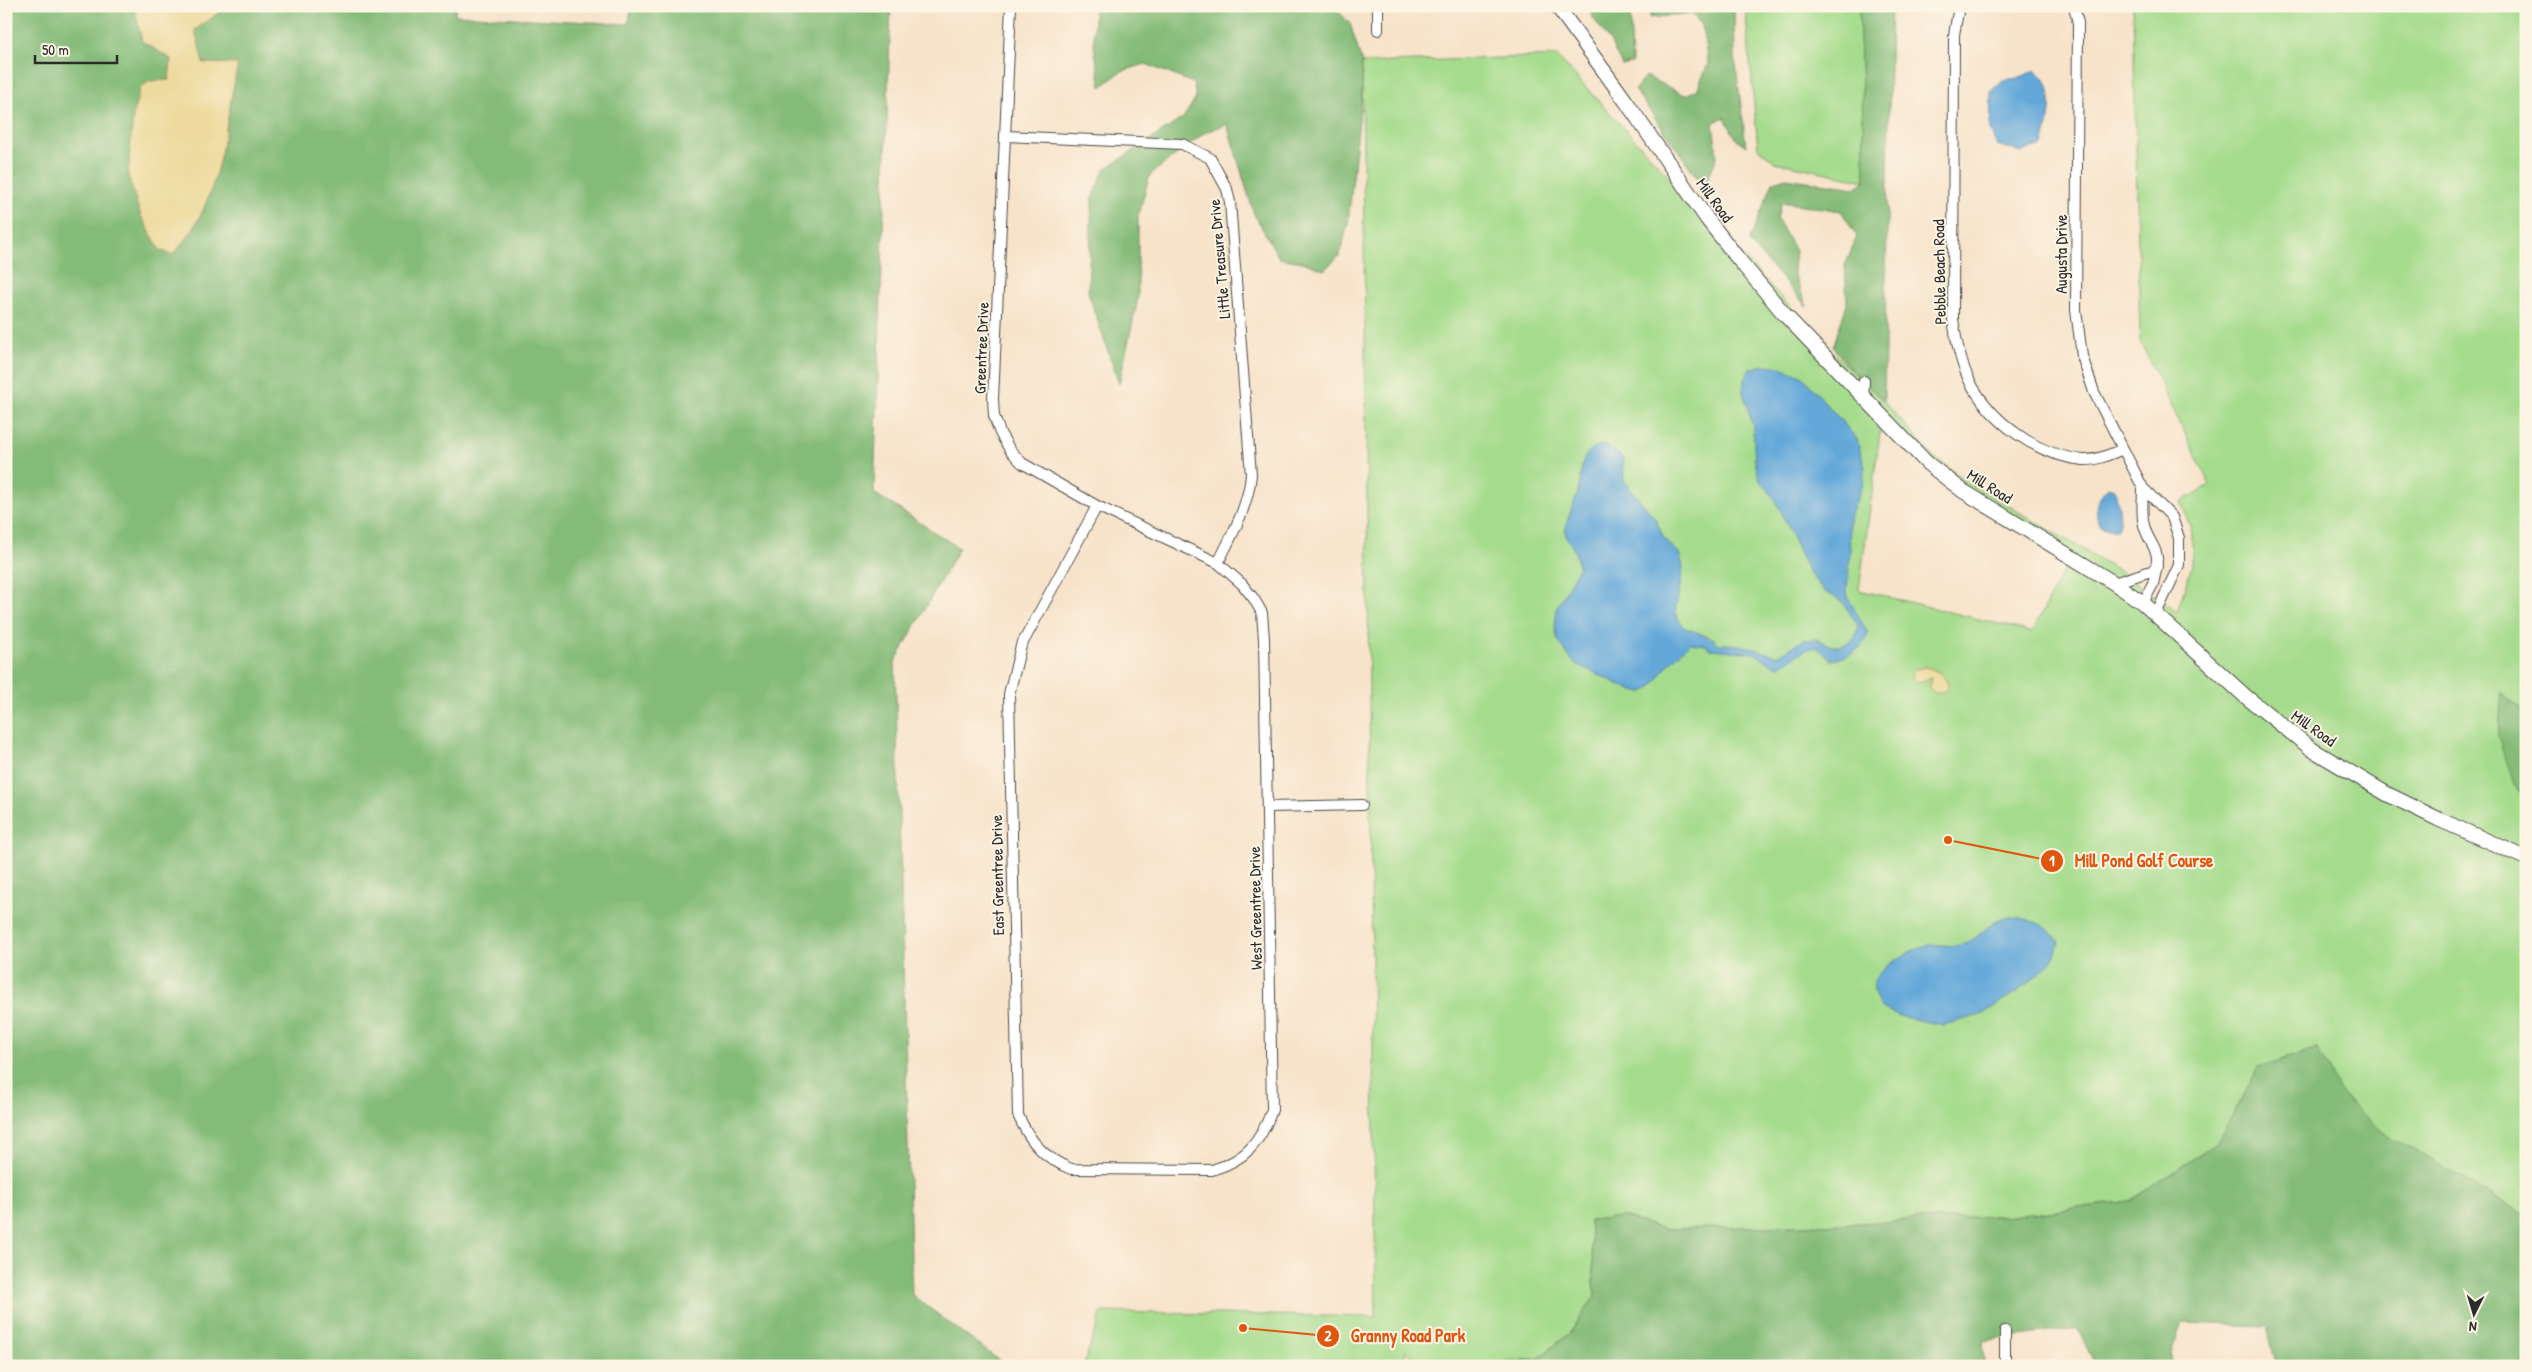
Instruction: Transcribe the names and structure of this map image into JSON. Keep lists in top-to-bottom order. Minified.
{"streets":{"main road":["Mill Road"],"street":["Augusta Drive","Little Treasure Drive","Pebble Beach Road","Greentree Drive","East Greentree Drive","West Greentree Drive"]},"crossings":[["Mill Road","Augusta Drive"],["Augusta Drive","Pebble Beach Road"],["Little Treasure Drive","Greentree Drive"],["Little Treasure Drive","West Greentree Drive"],["Greentree Drive","East Greentree Drive"],["Greentree Drive","West Greentree Drive"],["East Greentree Drive","West Greentree Drive"]],"places":["Mill Pond Golf Course","Granny Road Park"],"scale_bar":"50 m","north":"bottom"}
